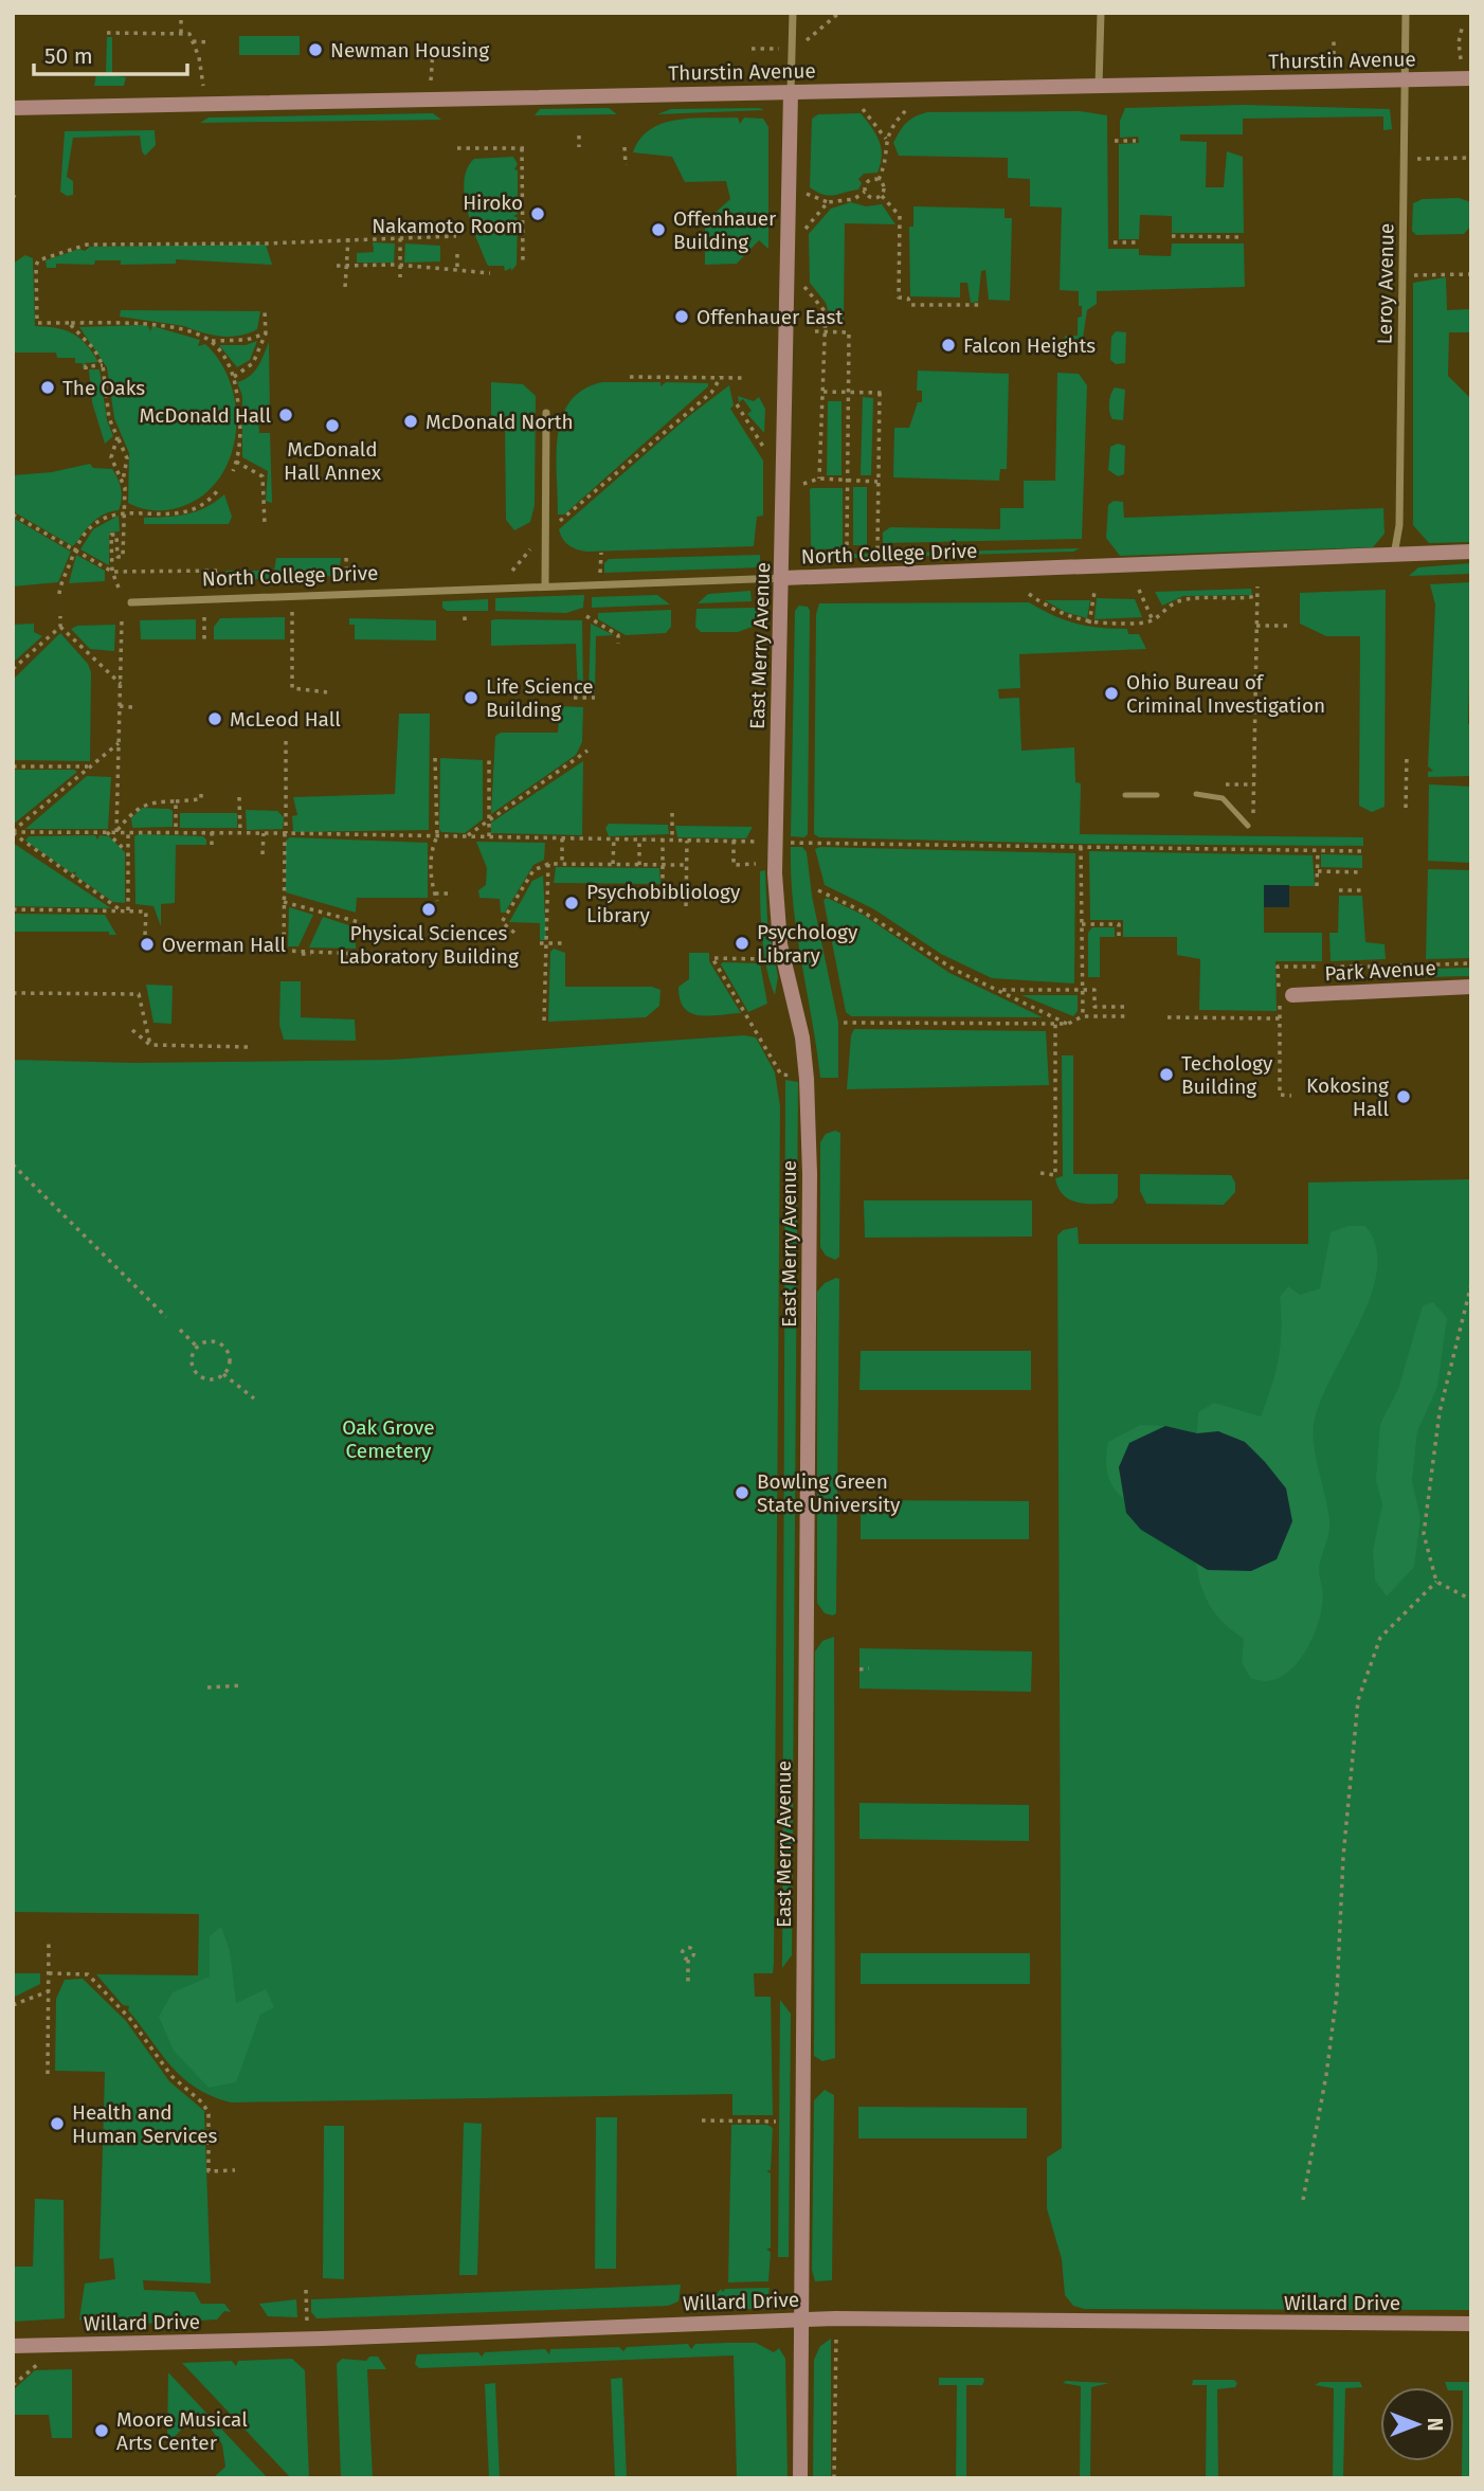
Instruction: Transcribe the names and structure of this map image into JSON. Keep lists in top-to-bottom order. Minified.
{"streets":{"street":["Thurstin Avenue","Leroy Avenue","North College Drive","East Merry Avenue","Park Avenue","Willard Drive"]},"crossings":[["Thurstin Avenue","Leroy Avenue"],["Thurstin Avenue","East Merry Avenue"],["Leroy Avenue","North College Drive"],["North College Drive","East Merry Avenue"],["East Merry Avenue","Willard Drive"]],"parks":["Oak Grove Cemetery"],"places":["Newman Housing","Hiroko Nakamoto Room","Offenhauer Building","Offenhauer East","Falcon Heights","The Oaks","McDonald Hall","McDonald North","McDonald Hall Annex","Ohio Bureau of Criminal Investigation","Life Science Building","McLeod Hall","Psychobibliology Library","Physical Sciences Laboratory Building","Psychology Library","Overman Hall","Techology Building","Kokosing Hall","Bowling Green State University","Health and Human Services","Moore Musical Arts Center"],"scale_bar":"50 m","north":"right"}
